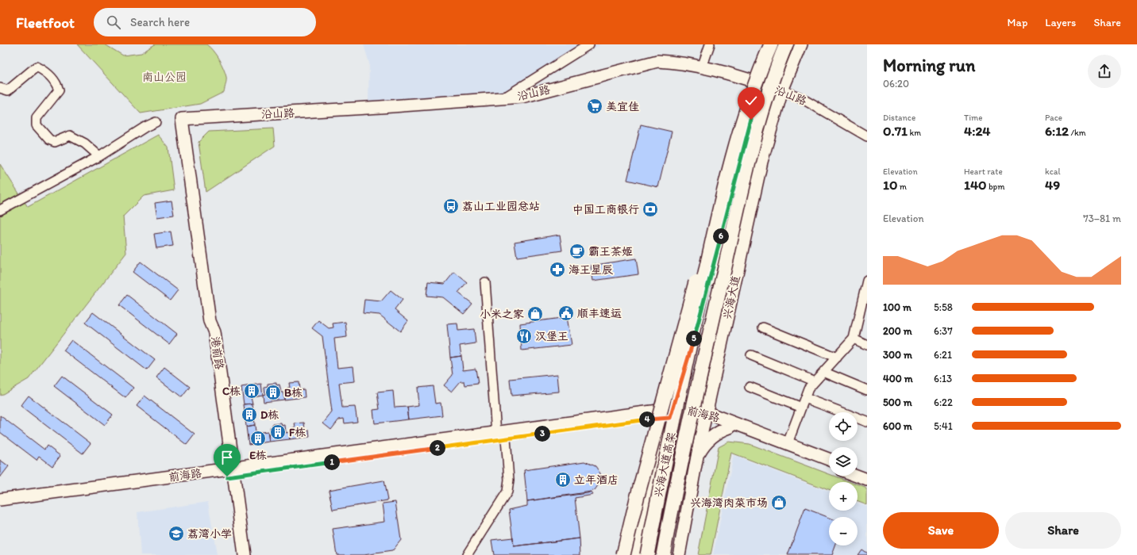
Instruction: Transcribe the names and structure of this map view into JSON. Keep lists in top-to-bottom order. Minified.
{"streets":{"main road":["兴海大道高架"],"street":["沿山路","兴海大道","港前路","前海路"]},"crossings":[["沿山路","兴海大道"],["沿山路","港前路"],["兴海大道","前海路"],["港前路","前海路"]],"parks":["南山公园"],"places":{"supermarket":["美宜佳"],"bus stop":["荔山工业园总站"],"bank":["中国工商银行"],"cafe":["霸王茶姬"],"pharmacy":["海王星辰"],"public building":["顺丰速运"],"shop":["小米之家","兴海湾肉菜市场"],"restaurant":["汉堡王"],"building":["C栋","B栋","D栋","F栋","E栋","立年酒店"],"school or university":["荔湾小学"]},"page":{"header":"Fleetfoot","search":"Search here","nav":["Map","Layers","Share"],"heading":["Morning run","06:20"],"stats":[["Distance","0.71 km"],["Time","4:24"],["Pace","6:12 /km"],["Elevation","10 m"],["Heart rate","140 bpm"],["kcal","49"]],"chart":["Elevation","73–81 m"],"pins":["6","5","4","3","2","1"],"list":[{"name":"100 m","note":"5:58"},{"name":"200 m","note":"6:37"},{"name":"300 m","note":"6:21"},{"name":"400 m","note":"6:13"},{"name":"500 m","note":"6:22"},{"name":"600 m","note":"5:41"}],"map_buttons":["+","−"],"buttons":["Save","Share"]}}
